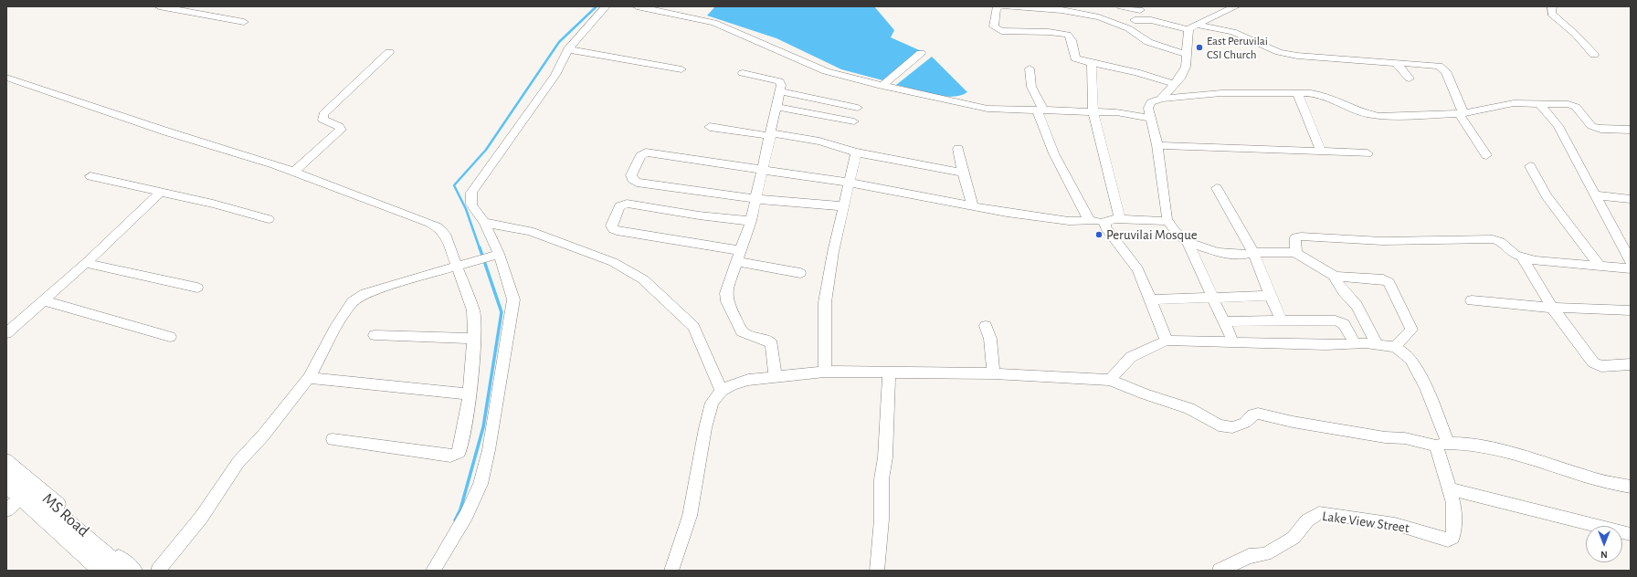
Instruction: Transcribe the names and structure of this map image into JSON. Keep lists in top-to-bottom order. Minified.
{"streets":{"street":["MS Road","Lake View Street"]},"places":["East Peruvilai CSI Church","Peruvilai Mosque"],"north":"bottom"}
